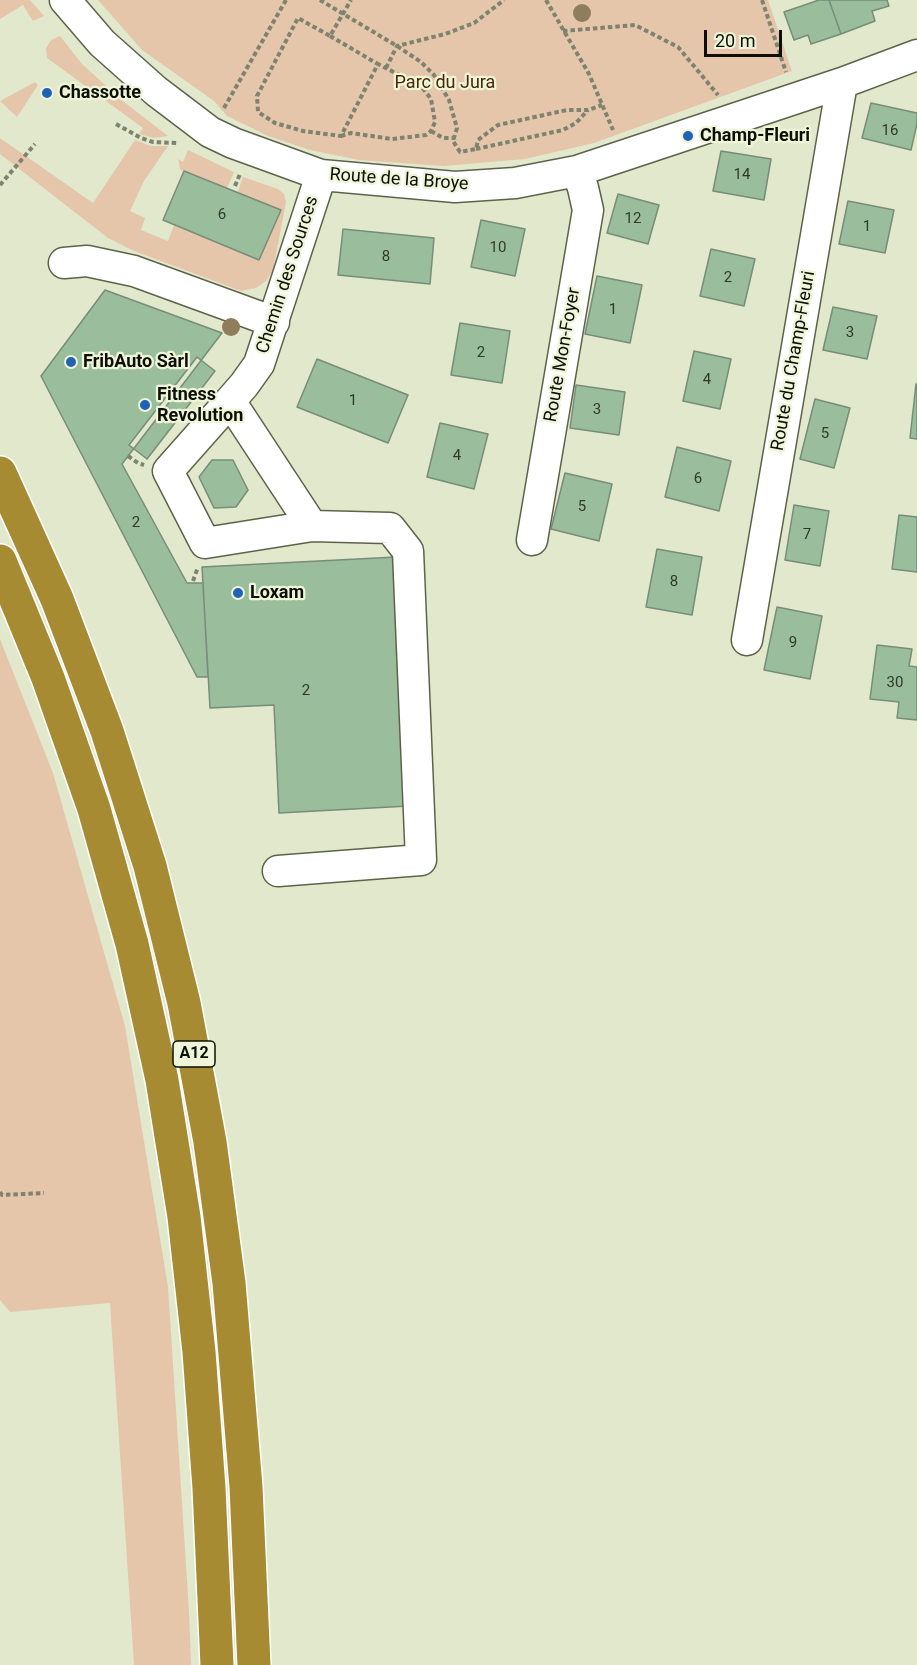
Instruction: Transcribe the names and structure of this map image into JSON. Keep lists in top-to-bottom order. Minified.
{"streets":{"highway":["A12"],"street":["Route de la Broye","Chemin des Sources","Route Mon-Foyer","Route du Champ-Fleuri"]},"crossings":[["Route de la Broye","Chemin des Sources"],["Route de la Broye","Route Mon-Foyer"],["Route de la Broye","Route du Champ-Fleuri"]],"parks":["Parc du Jura"],"places":["Chassotte","Champ-Fleuri","FribAuto Sàrl","Fitness Revolution","Loxam"],"house_numbers":["16","14","6","12","1","10","8","2","1","3","2","4","1","3","5","4","6","5","2","7","8","9","30","2"],"scale_bar":"20 m"}
